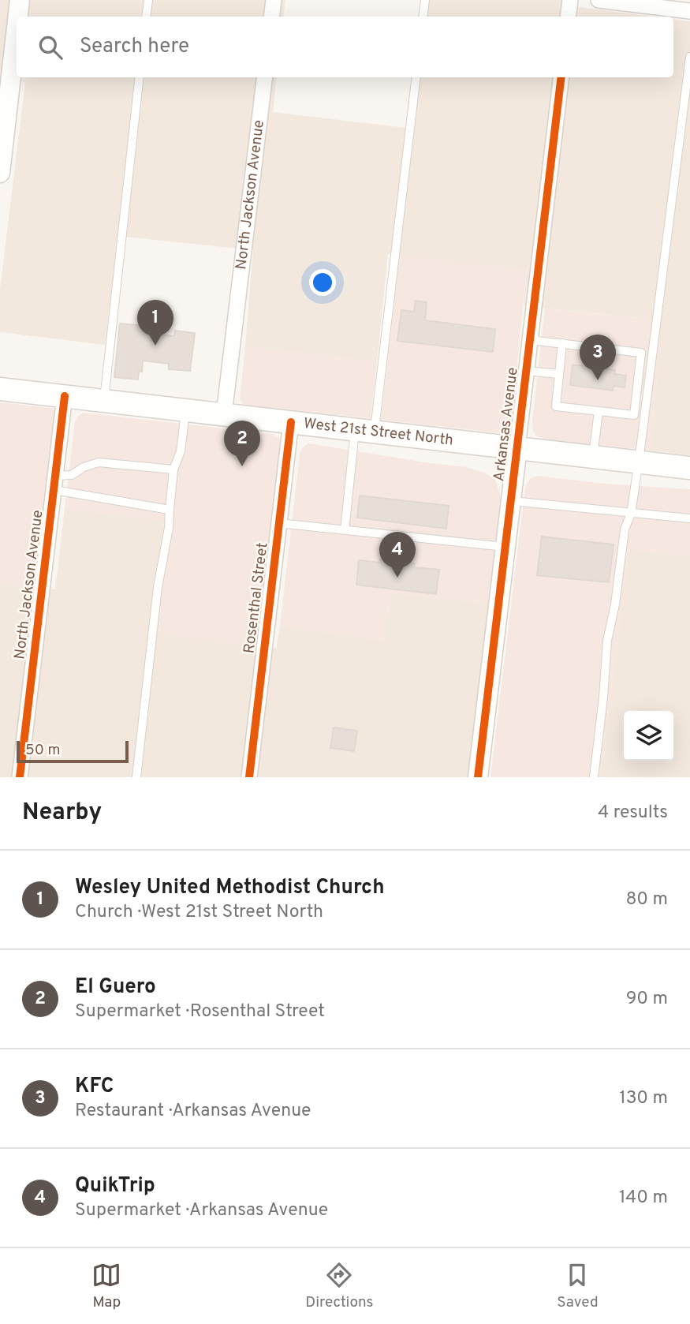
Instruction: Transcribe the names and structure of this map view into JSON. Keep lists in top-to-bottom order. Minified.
{"streets":{"main road":["West 21st Street North"],"street":["North Jackson Avenue","Arkansas Avenue","Rosenthal Street"]},"crossings":[["North Jackson Avenue","West 21st Street North"],["Arkansas Avenue","West 21st Street North"],["West 21st Street North","Rosenthal Street"]],"scale_bar":"50 m","page":{"search":"Search here","pins":["1","3","2","4"],"scale":"50 m","heading":["Nearby","4 results"],"list":[{"mark":"1","name":"Wesley United Methodist Church","note":"Church · West 21st Street North","value":"80 m"},{"mark":"2","name":"El Guero","note":"Supermarket · Rosenthal Street","value":"90 m"},{"mark":"3","name":"KFC","note":"Restaurant · Arkansas Avenue","value":"130 m"},{"mark":"4","name":"QuikTrip","note":"Supermarket · Arkansas Avenue","value":"140 m"}],"nav":["Map","Directions","Saved"]}}
